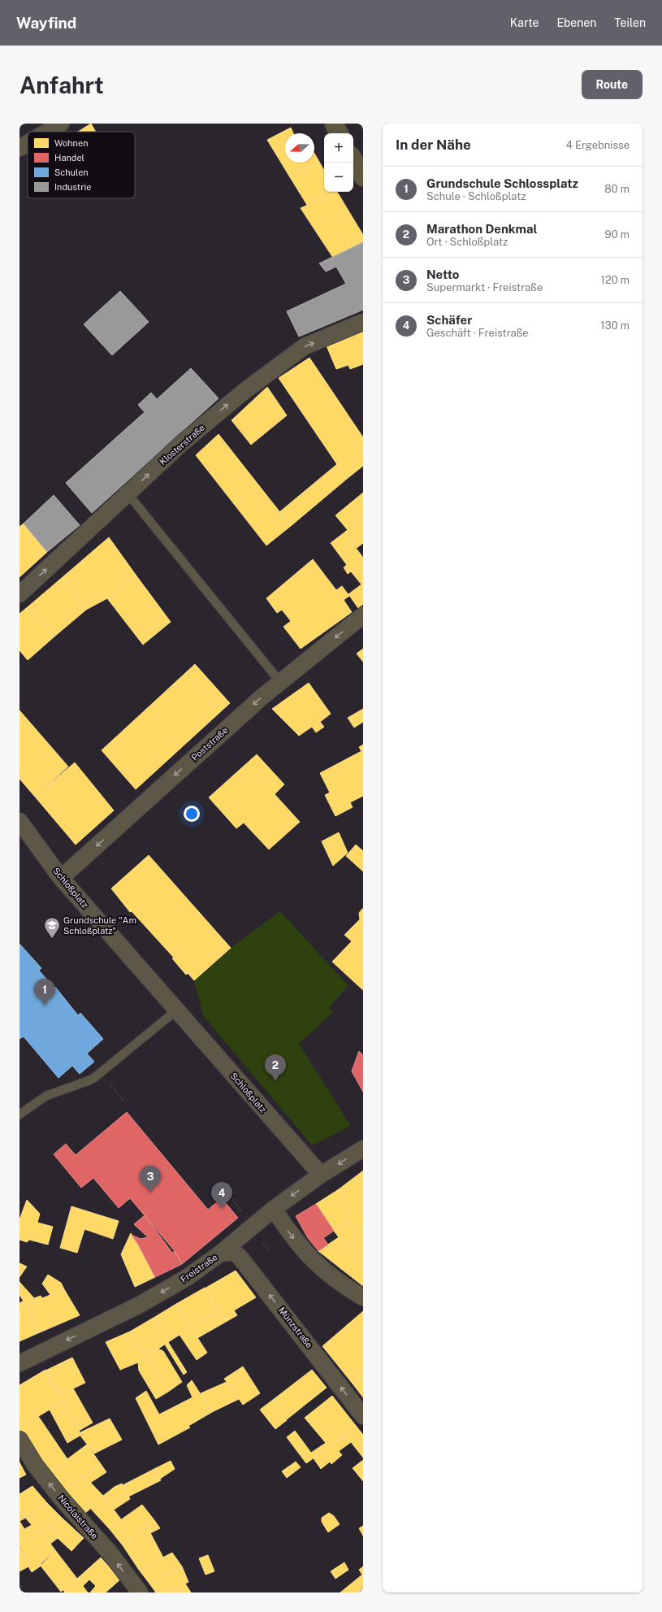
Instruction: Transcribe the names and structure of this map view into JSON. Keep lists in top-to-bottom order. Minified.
{"streets":{"street":["Klosterstraße","Poststraße","Schloßplatz","Freistraße","Münzstraße","Nicolaistraße"]},"crossings":[["Poststraße","Schloßplatz"],["Schloßplatz","Freistraße"],["Freistraße","Münzstraße"]],"one_way":["Klosterstraße","Poststraße","Freistraße","Nicolaistraße"],"places":{"school or university":["Grundschule \"Am Schloßplatz\""]},"legend":["Wohnen","Handel","Schulen","Industrie"],"north":"left","page":{"header":"Wayfind","nav":["Karte","Ebenen","Teilen"],"buttons":"Route","title":"Anfahrt","heading":["In der Nähe","4 Ergebnisse"],"map_buttons":["+","−"],"list":[{"mark":"1","name":"Grundschule Schlossplatz","note":"Schule · Schloßplatz","value":"80 m"},{"mark":"2","name":"Marathon Denkmal","note":"Ort · Schloßplatz","value":"90 m"},{"mark":"3","name":"Netto","note":"Supermarkt · Freistraße","value":"120 m"},{"mark":"4","name":"Schäfer","note":"Geschäft · Freistraße","value":"130 m"}],"pins":["1","2","3","4"]}}
